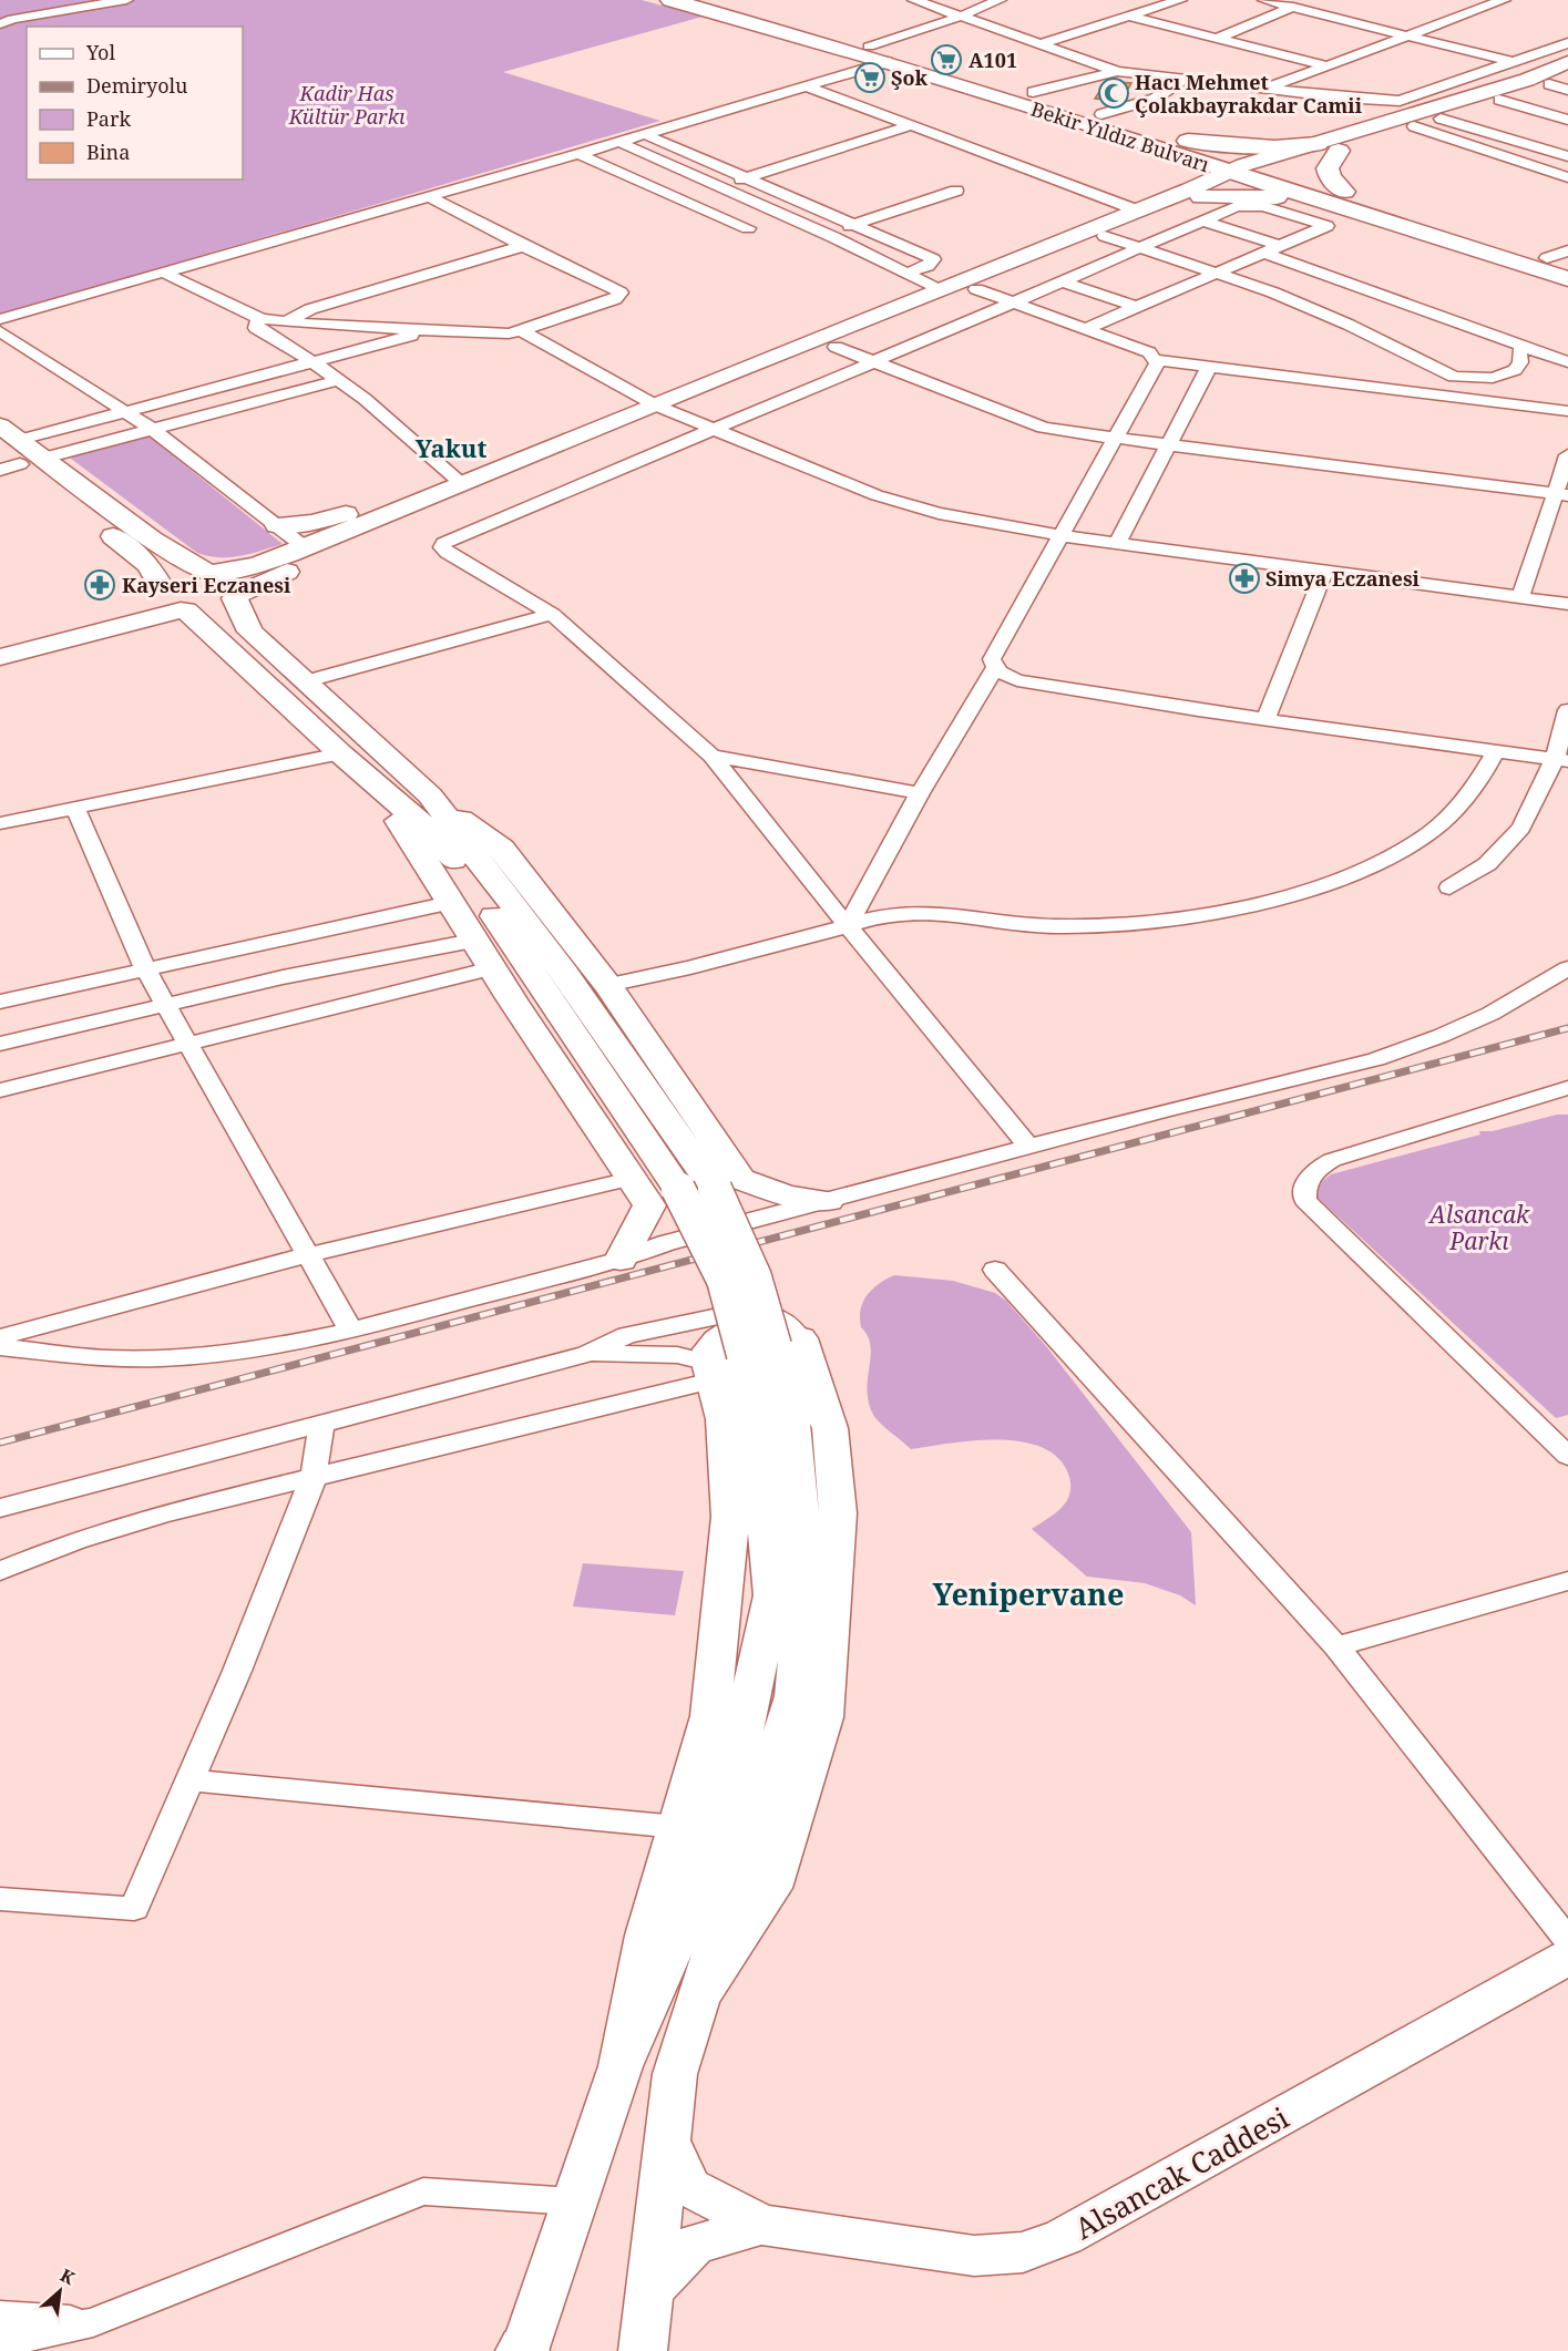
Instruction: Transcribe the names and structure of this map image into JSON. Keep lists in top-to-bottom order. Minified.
{"streets":{"main road":["Bekir Yıldız Bulvarı"],"street":["Alsancak Caddesi"]},"districts":["Yakut","Yenipervane"],"parks":["Kadir Has Kültür Parkı","Alsancak Parkı"],"places":{"supermarket":["A101","Şok"],"mosque":["Hacı Mehmet Çolakbayrakdar Camii"],"pharmacy":["Simya Eczanesi","Kayseri Eczanesi"]},"legend":["Yol","Demiryolu","Park","Bina"],"north":"top right"}
